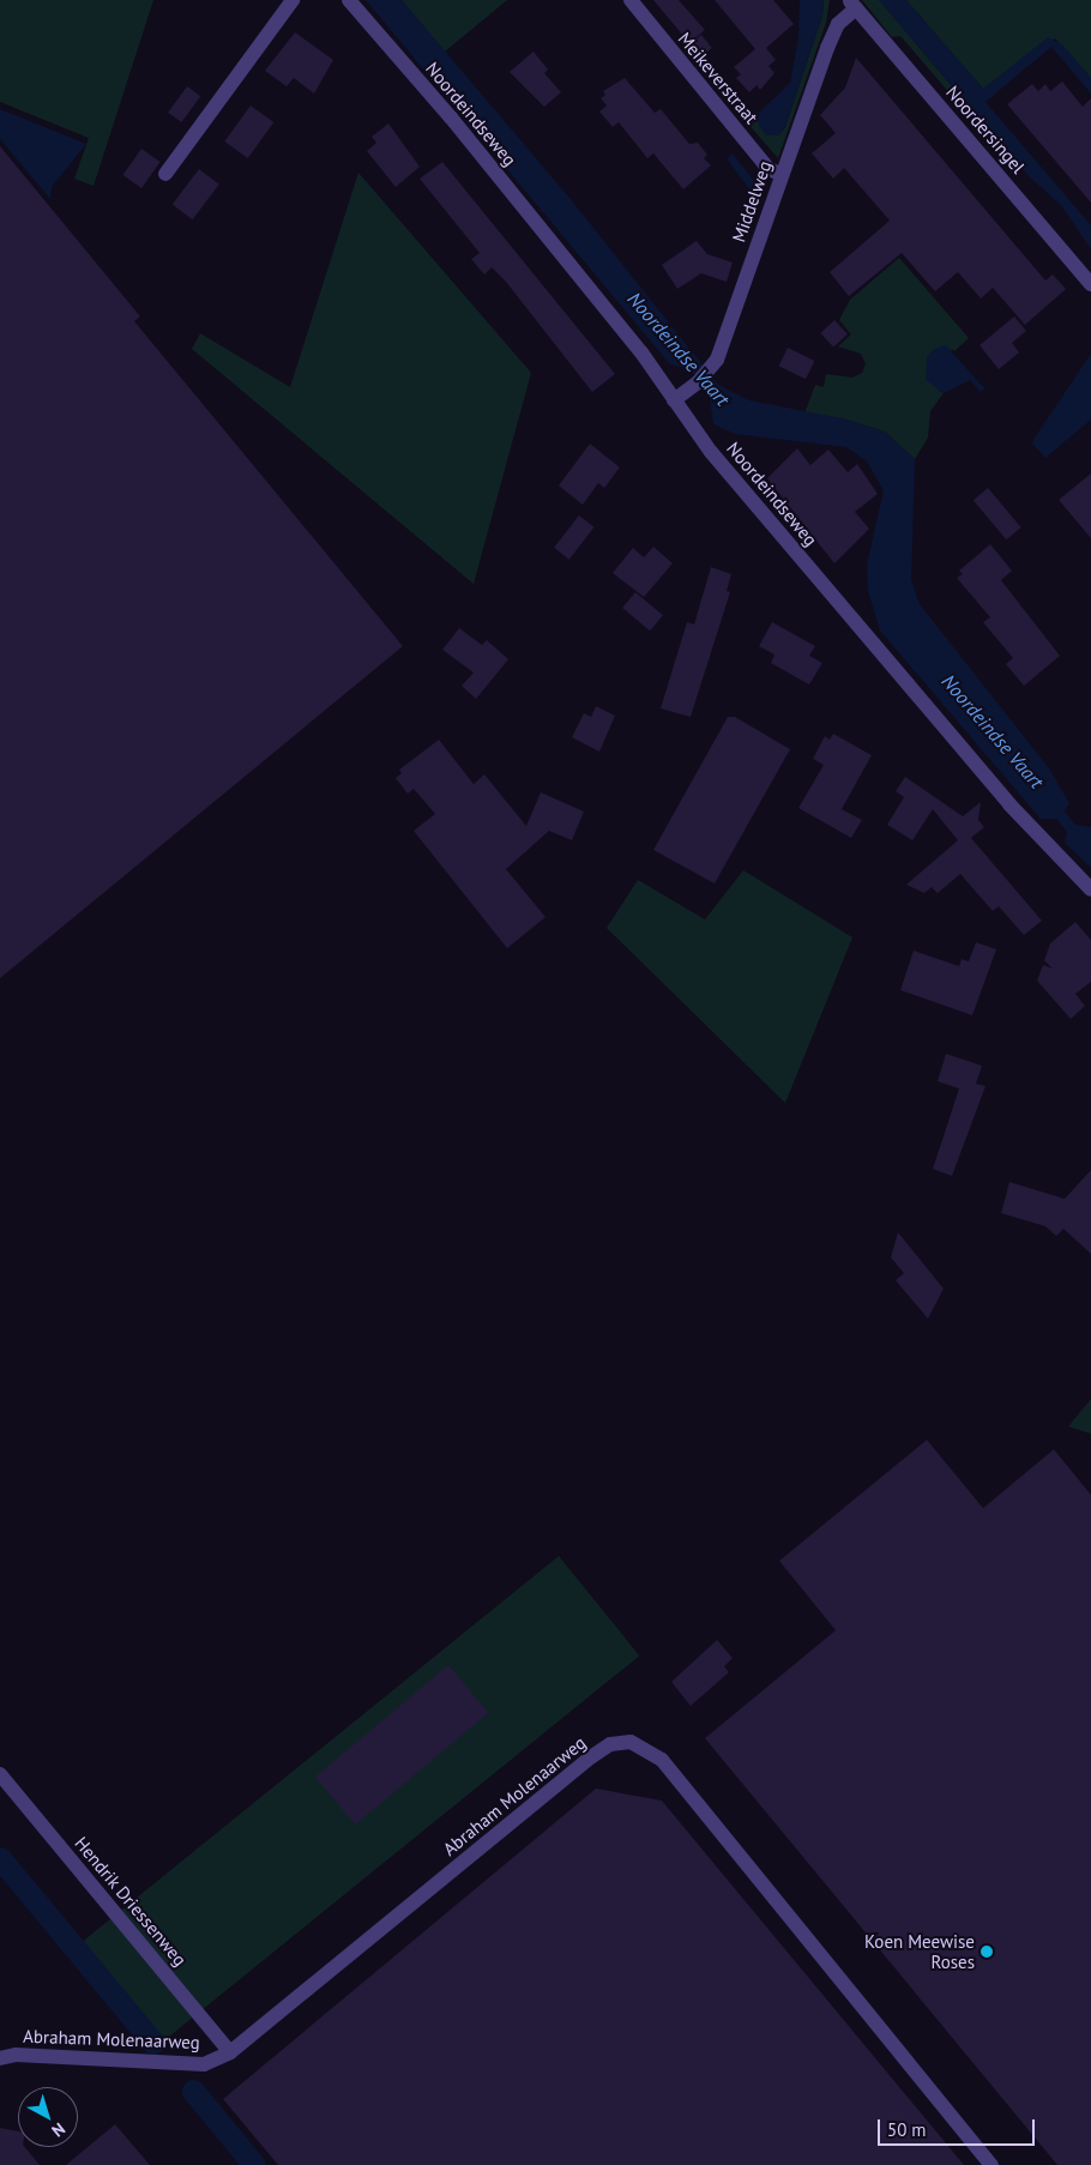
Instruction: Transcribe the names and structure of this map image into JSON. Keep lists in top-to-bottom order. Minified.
{"streets":{"street":["Meikeverstraat","Noordeindseweg","Noordersingel","Middelweg","Abraham Molenaarweg","Hendrik Driessenweg"]},"crossings":[["Meikeverstraat","Middelweg"],["Noordeindseweg","Middelweg"],["Noordersingel","Middelweg"],["Abraham Molenaarweg","Hendrik Driessenweg"]],"water":["Noordeindse Vaart"],"places":["Koen Meewise Roses"],"scale_bar":"50 m","north":"bottom right"}
